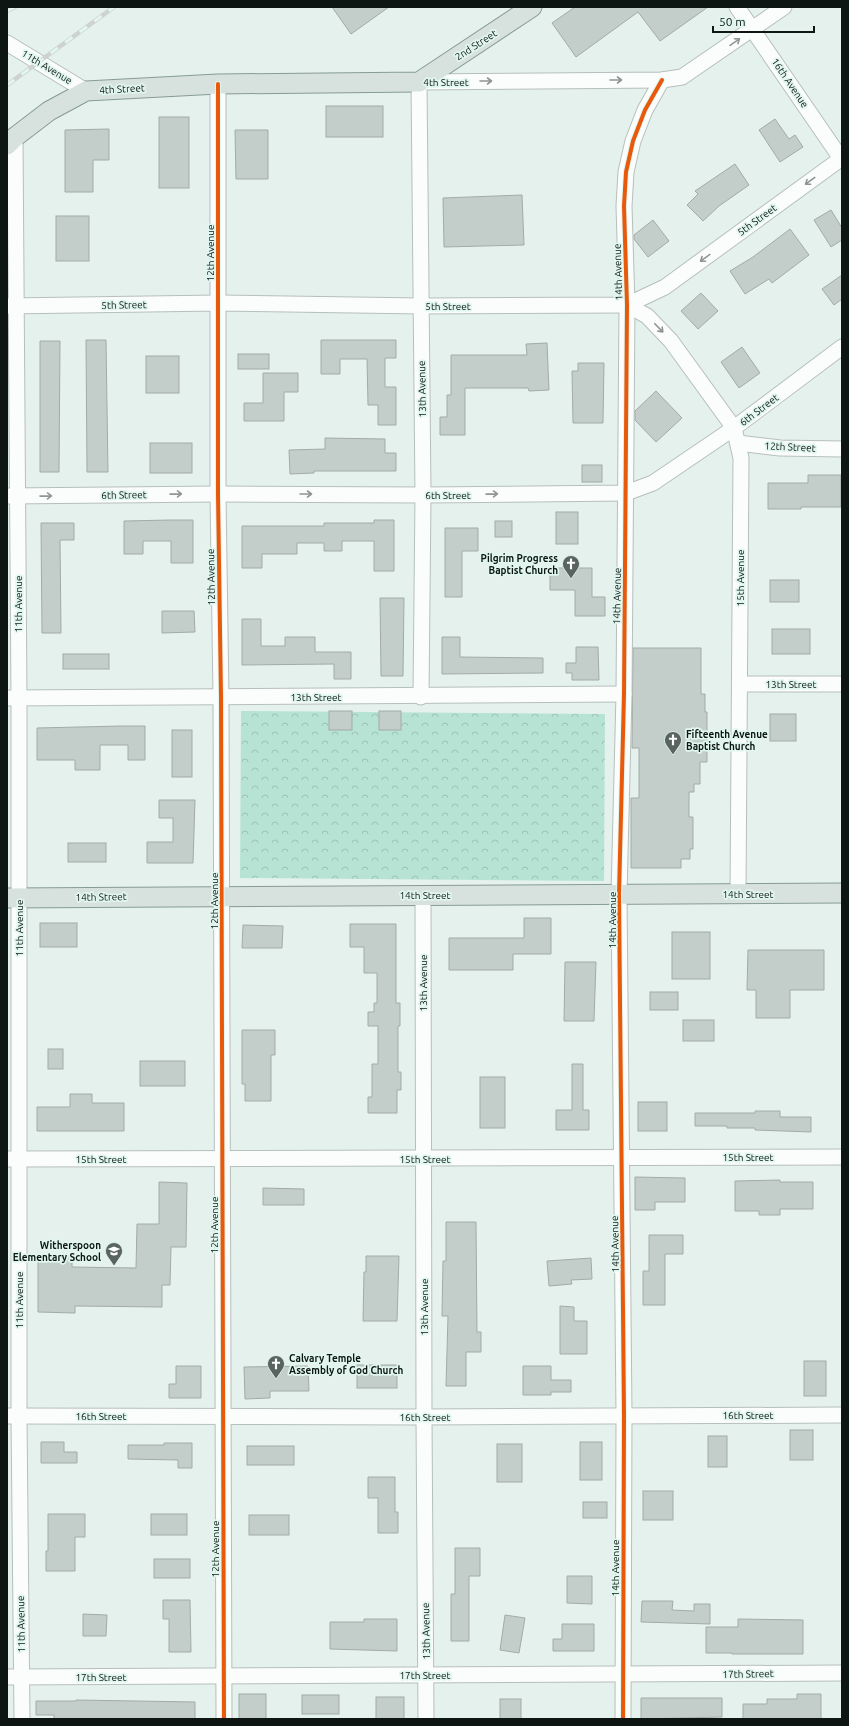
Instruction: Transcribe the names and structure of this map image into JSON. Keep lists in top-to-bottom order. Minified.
{"streets":{"main road":["2nd Street","4th Street","14th Street"],"street":["11th Avenue","16th Avenue","5th Street","12th Avenue","14th Avenue","13th Avenue","6th Street","12th Street","15th Avenue","13th Street","15th Street","16th Street","17th Street"]},"crossings":[["2nd Street","4th Street"],["2nd Street","13th Avenue"],["11th Avenue","4th Street"],["11th Avenue","5th Street"],["11th Avenue","6th Street"],["11th Avenue","13th Street"],["11th Avenue","14th Street"],["11th Avenue","15th Street"],["11th Avenue","16th Street"],["11th Avenue","17th Street"],["4th Street","16th Avenue"],["4th Street","12th Avenue"],["4th Street","14th Avenue"],["4th Street","13th Avenue"],["16th Avenue","5th Street"],["5th Street","12th Avenue"],["5th Street","14th Avenue"],["5th Street","13th Avenue"],["5th Street","15th Avenue"],["12th Avenue","6th Street"],["12th Avenue","13th Street"],["12th Avenue","14th Street"],["12th Avenue","15th Street"],["12th Avenue","16th Street"],["12th Avenue","17th Street"],["14th Avenue","6th Street"],["14th Avenue","15th Avenue"],["14th Avenue","13th Street"],["14th Avenue","14th Street"],["14th Avenue","15th Street"],["14th Avenue","16th Street"],["14th Avenue","17th Street"],["13th Avenue","6th Street"],["13th Avenue","13th Street"],["13th Avenue","14th Street"],["13th Avenue","15th Street"],["13th Avenue","16th Street"],["13th Avenue","17th Street"],["6th Street","15th Avenue"],["12th Street","15th Avenue"],["15th Avenue","13th Street"],["15th Avenue","14th Street"]],"one_way":["4th Street","6th Street"],"places":{"church":["Pilgrim Progress Baptist Church","Fifteenth Avenue Baptist Church","Calvary Temple Assembly of God Church"],"school or university":["Witherspoon Elementary School"]},"scale_bar":"50 m"}
